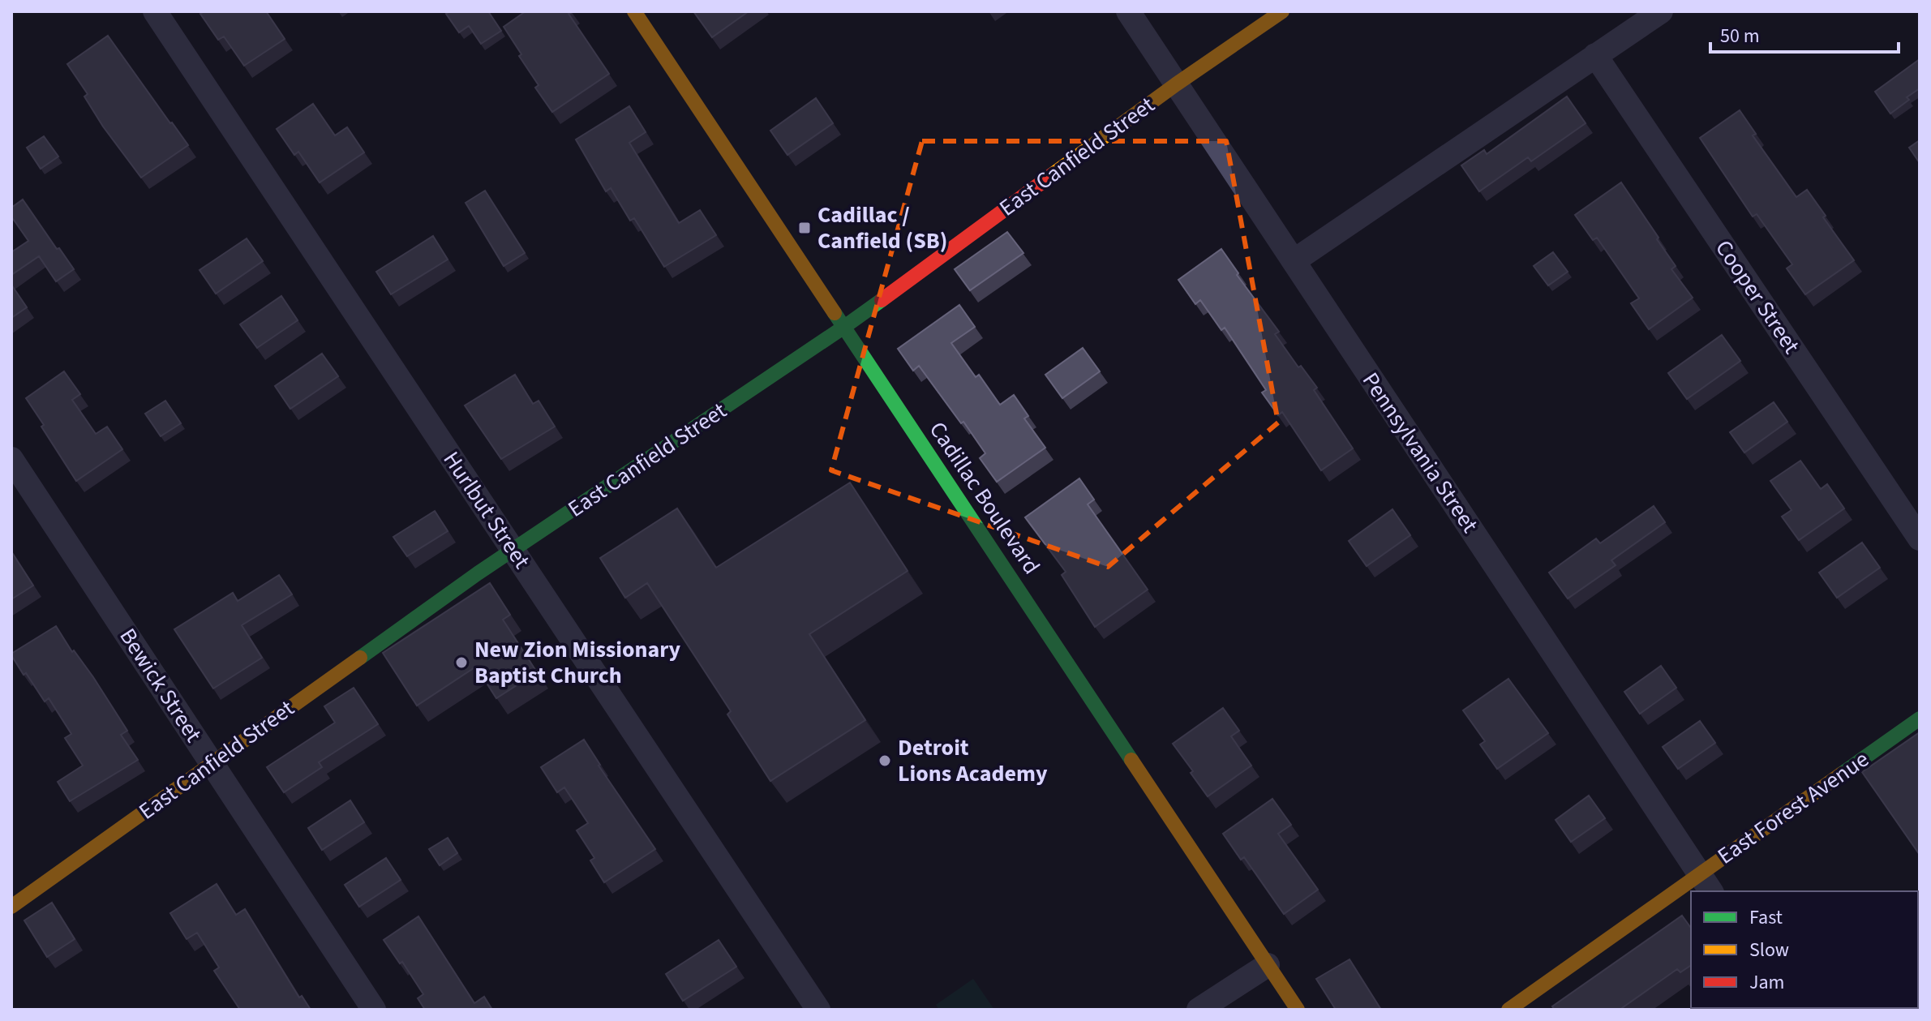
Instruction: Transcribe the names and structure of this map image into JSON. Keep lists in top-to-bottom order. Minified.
{"streets":{"street":["East Canfield Street","Cooper Street","Pennsylvania Street","Cadillac Boulevard","Hurlbut Street","Bewick Street","East Forest Avenue"]},"crossings":[["East Canfield Street","Pennsylvania Street"],["East Canfield Street","Cadillac Boulevard"],["East Canfield Street","Hurlbut Street"],["East Canfield Street","Bewick Street"],["Pennsylvania Street","East Forest Avenue"]],"places":{"transit":["Cadillac / Canfield (SB)"],"other":["New Zion Missionary Baptist Church","Detroit Lions Academy"]},"legend":["Fast","Slow","Jam"],"scale_bar":"50 m"}
